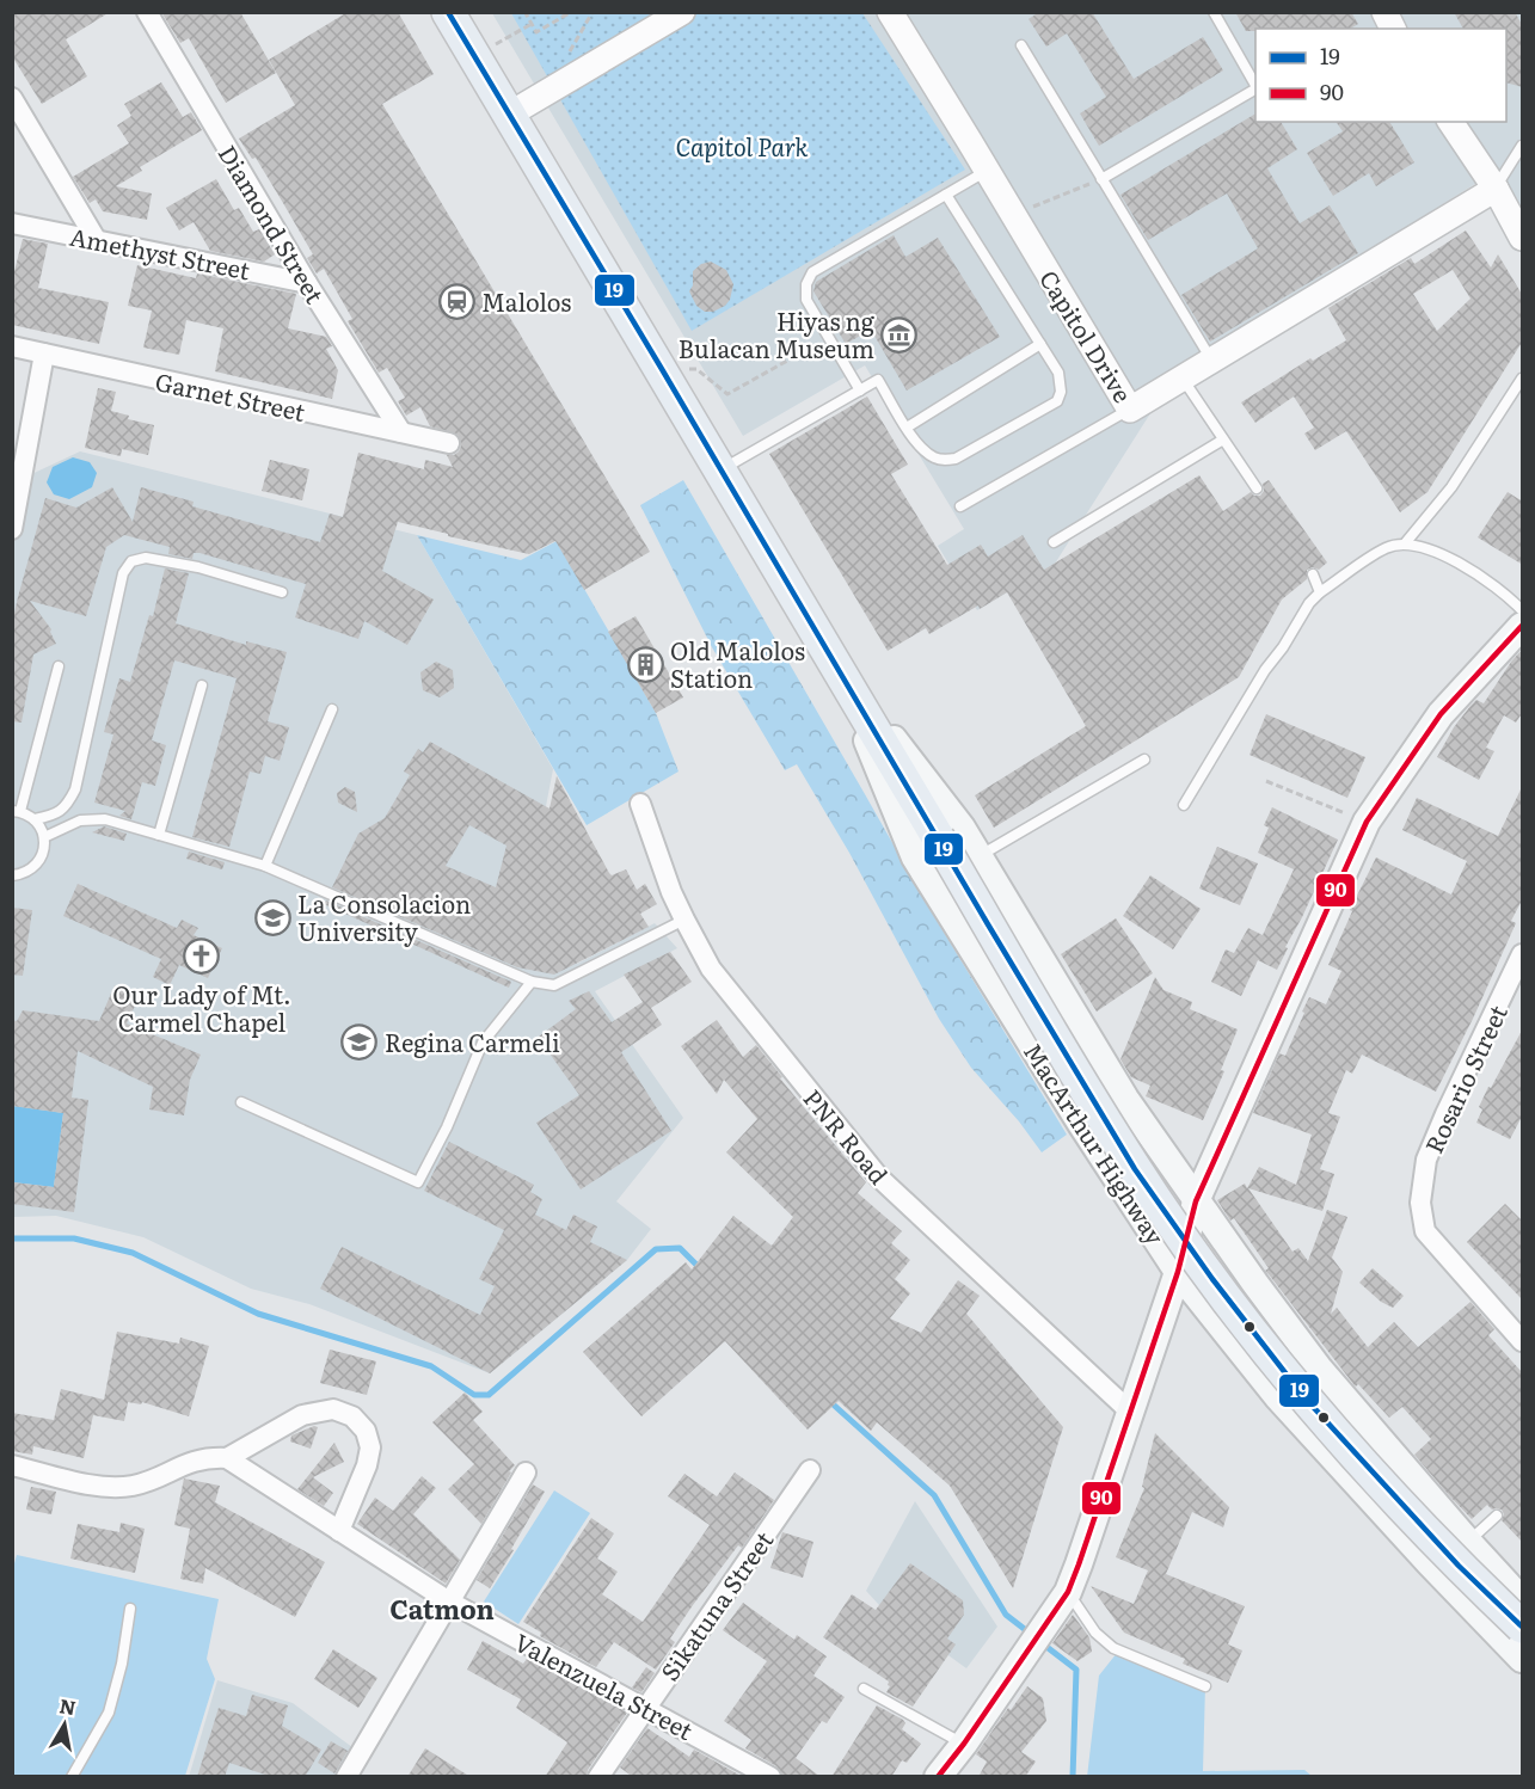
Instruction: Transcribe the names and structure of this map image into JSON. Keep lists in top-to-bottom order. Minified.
{"streets":{"highway":["MacArthur Highway"],"street":["Diamond Street","Amethyst Street","Capitol Drive","Garnet Street","Rosario Street","PNR Road","Sikatuna Street","Valenzuela Street"]},"crossings":[["Diamond Street","Amethyst Street"],["Diamond Street","Garnet Street"],["Sikatuna Street","Valenzuela Street"]],"districts":["Catmon"],"parks":["Capitol Park"],"places":{"station":["Malolos"],"museum":["Hiyas ng Bulacan Museum"],"building":["Old Malolos Station"],"school or university":["La Consolacion University","Regina Carmeli"],"church":["Our Lady of Mt. Carmel Chapel"]},"lines":["transit line 19","transit line 90"],"legend":["19","90"],"north":"top"}
